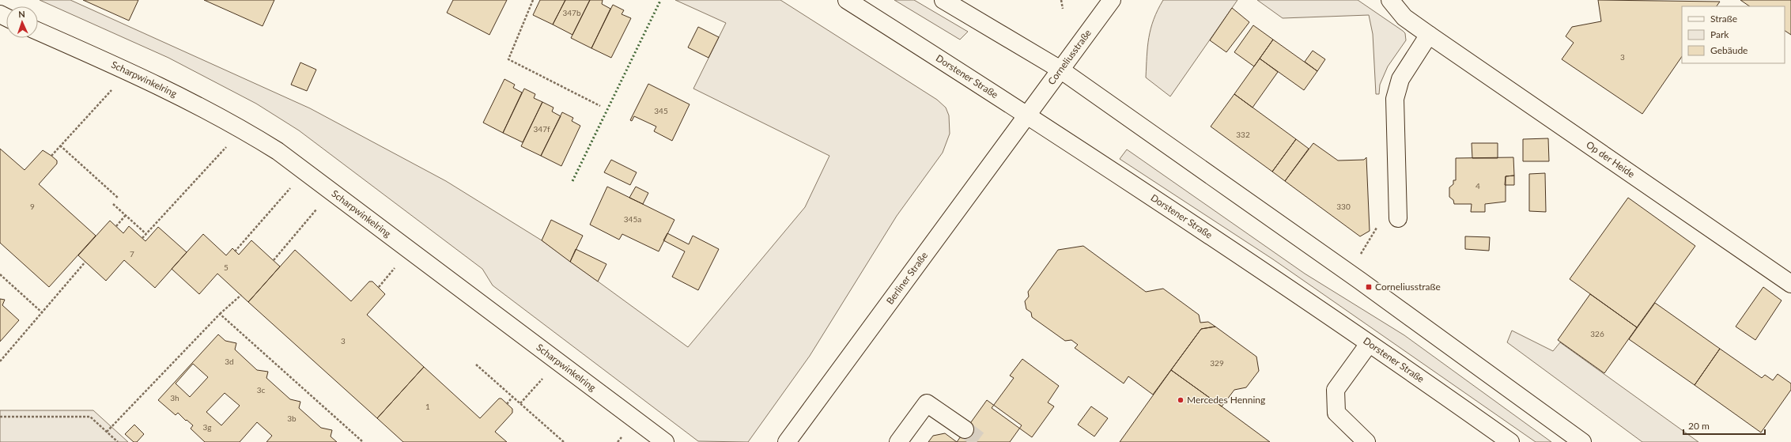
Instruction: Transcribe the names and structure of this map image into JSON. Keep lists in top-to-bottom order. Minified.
{"streets":{"main road":["Corneliusstraße","Dorstener Straße","Scharpwinkelring","Op der Heide","Berliner Straße"]},"crossings":[["Corneliusstraße","Dorstener Straße"],["Corneliusstraße","Berliner Straße"],["Dorstener Straße","Berliner Straße"]],"places":{"transit":["Corneliusstraße"],"other":["Mercedes Henning"]},"house_numbers":["347b","3","345","347f","332","4","9","330","345a","7","5","326","3","3d","329","3c","3h","1","3b","3g"],"legend":["Straße","Park","Gebäude"],"scale_bar":"20 m","north":"top"}
